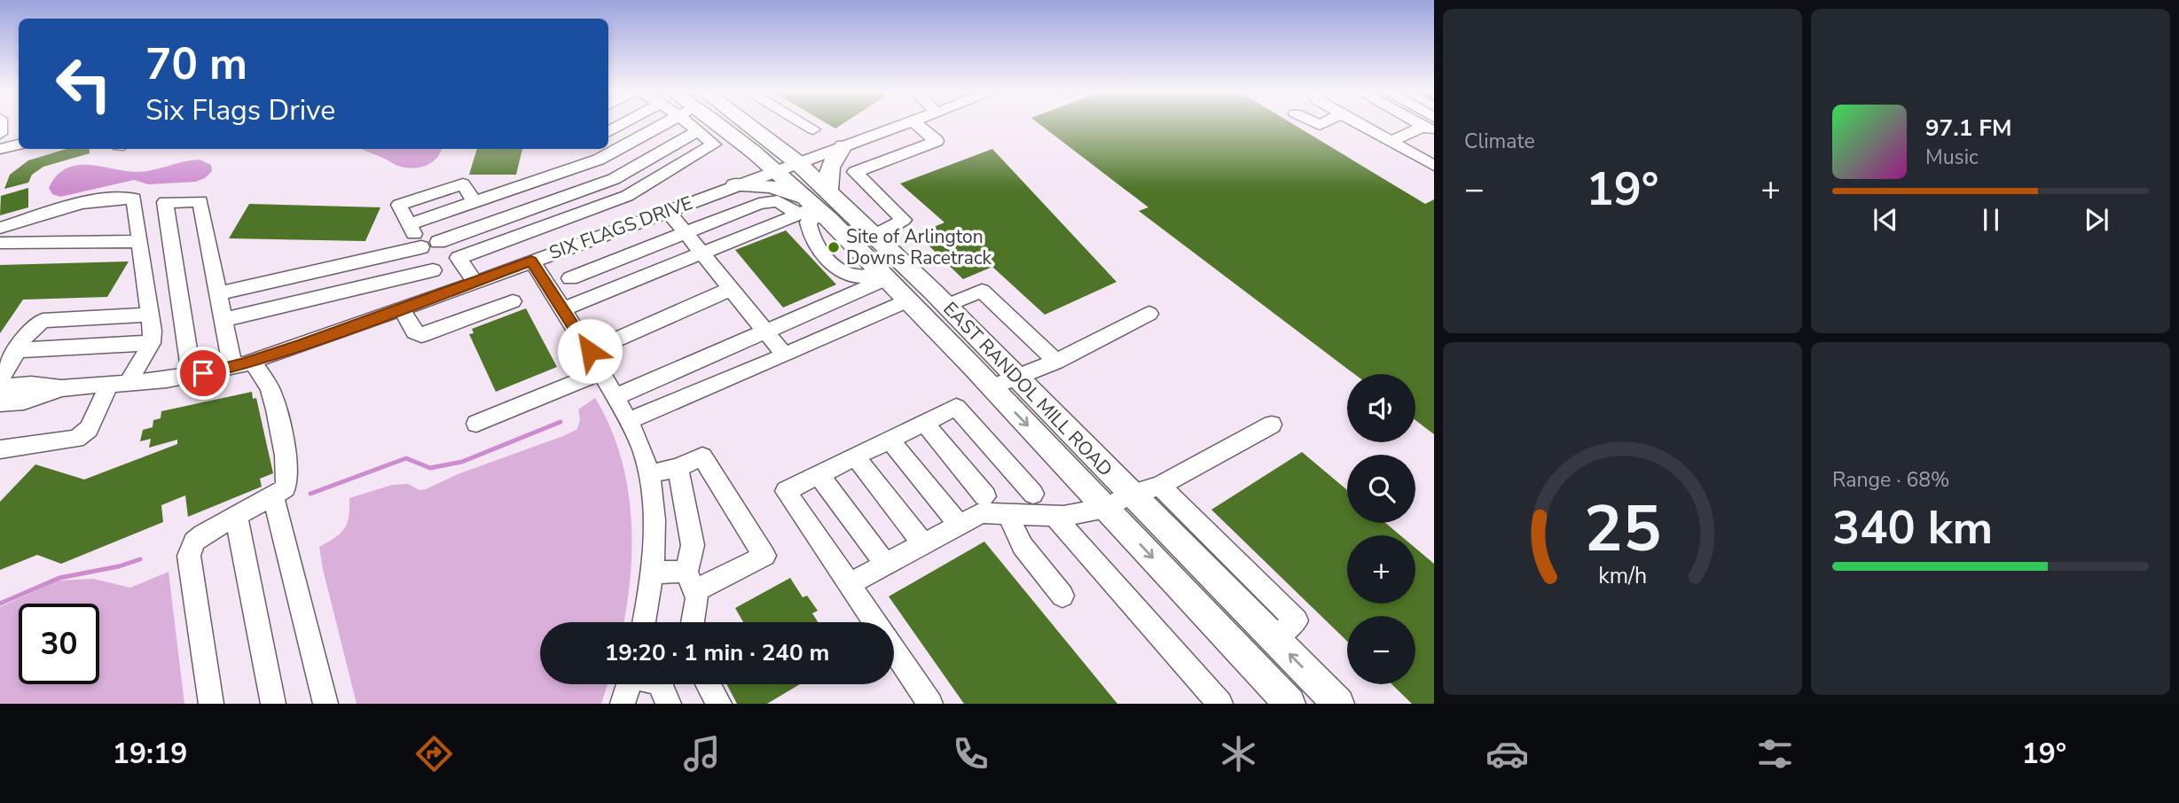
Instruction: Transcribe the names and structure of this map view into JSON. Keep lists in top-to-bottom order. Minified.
{"streets":{"main road":["EAST RANDOL MILL ROAD"],"street":["SIX FLAGS DRIVE"]},"crossings":[["SIX FLAGS DRIVE","EAST RANDOL MILL ROAD"]],"places":["Site of Arlington Downs Racetrack"],"page":{"tile":["Climate",["Range · 68%","340 km"]],"turn":["70 m","Six Flags Drive"],"song":["97.1 FM","Music"],"heat":["−","19°","+"],"map_buttons":["+","−"],"limit":"30","trip":"19:20 · 1 min · 240 m","tabs":["19:19","19°"],"gauge":["25","km/h"]}}
